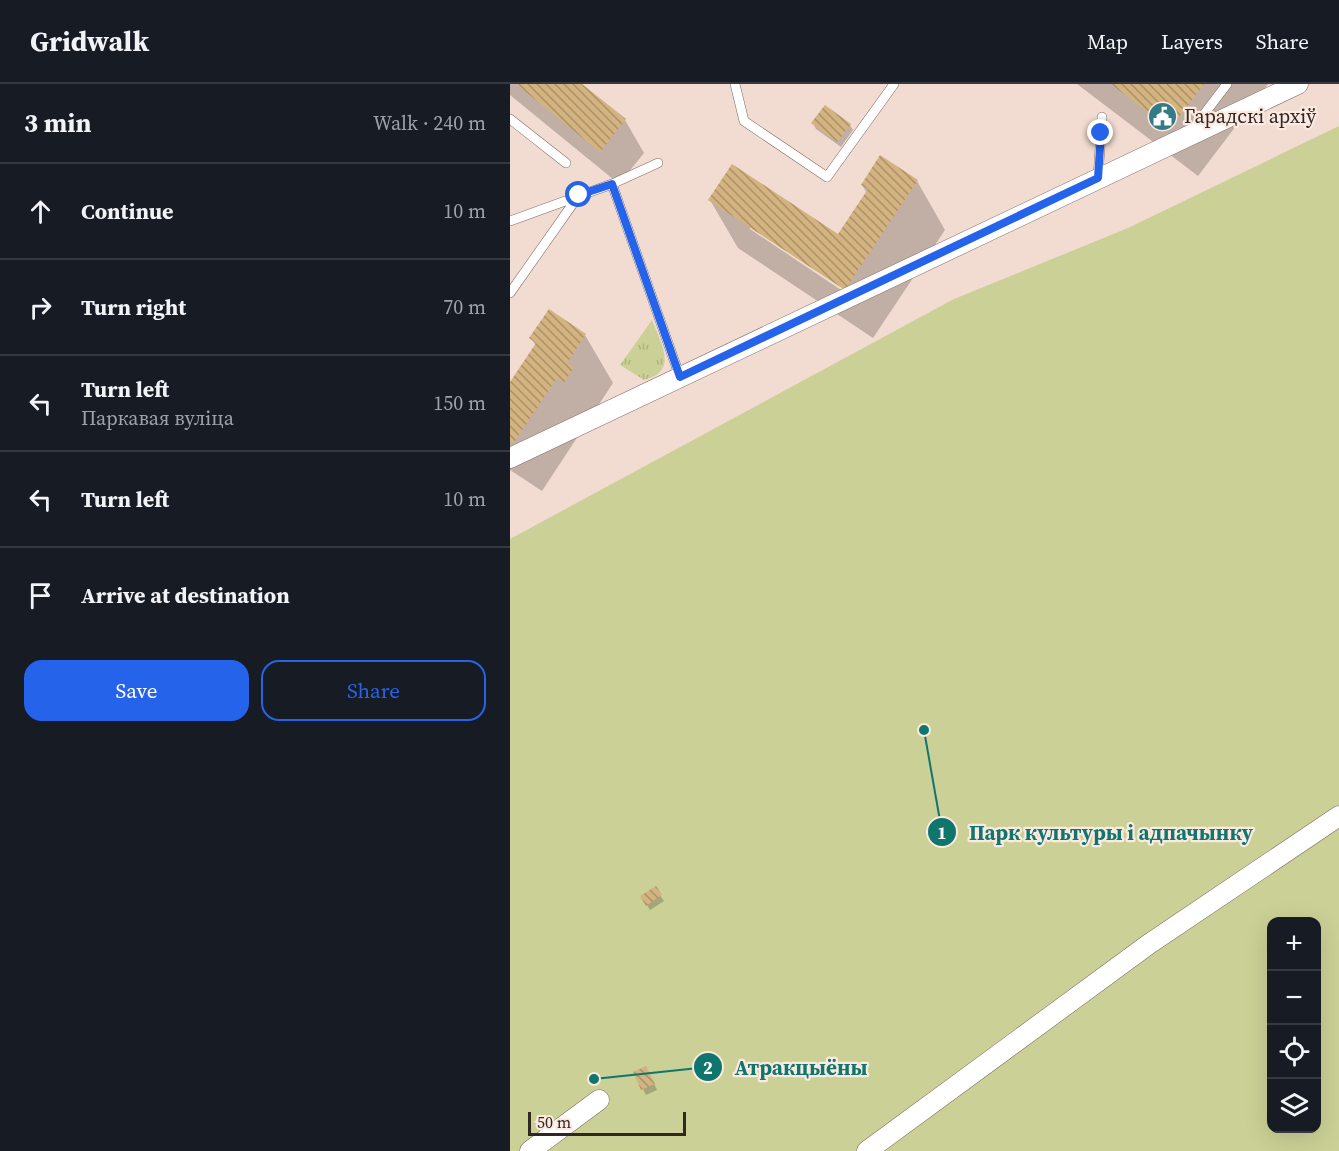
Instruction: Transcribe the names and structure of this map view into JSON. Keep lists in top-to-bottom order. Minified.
{"places":{"public building":["Гарадскі архіў"],"other":["Парк культуры і адпачынку","Атракцыёны"]},"scale_bar":"50 m","page":{"header":"Gridwalk","nav":["Map","Layers","Share"],"heading":["3 min","Walk · 240 m"],"list":[["Continue","10 m"],["Turn right","70 m"],["Turn left","Паркавая вуліца","150 m"],["Turn left","10 m"],"Arrive at destination"],"buttons":["Save","Share"],"map_buttons":["+","−"],"scale":"50 m"}}
